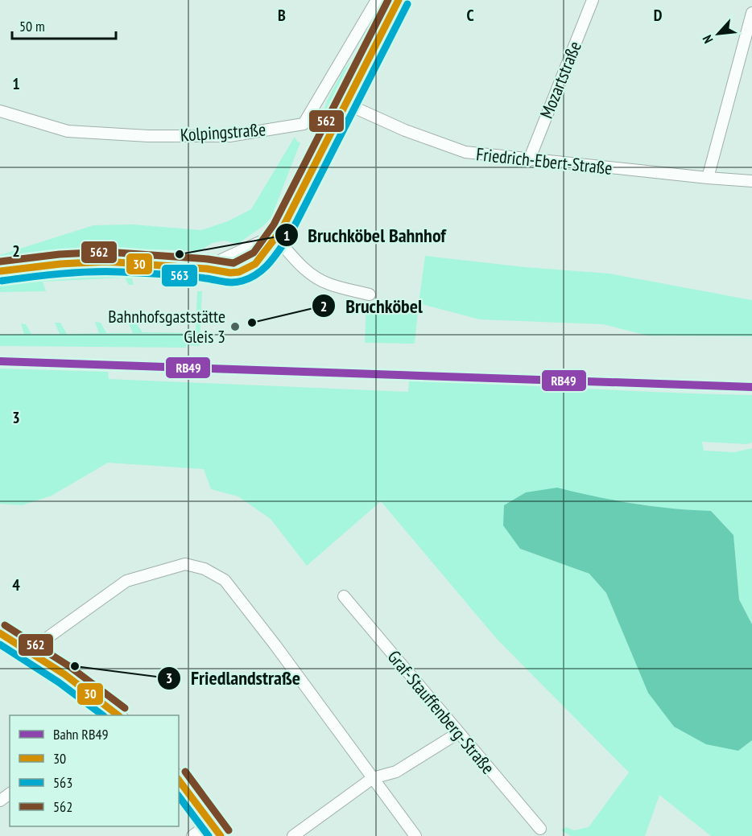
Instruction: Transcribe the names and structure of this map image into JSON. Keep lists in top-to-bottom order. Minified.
{"streets":{"street":["Mozartstraße","Kolpingstraße","Friedrich-Ebert-Straße","Graf-Stauffenberg-Straße"]},"crossings":[["Mozartstraße","Friedrich-Ebert-Straße"]],"places":["Bruchköbel Bahnhof","Bruchköbel","Bahnhofsgaststätte Gleis 3","Friedlandstraße"],"lines":["transit line 30","transit line 562","transit line 563","rail line RB49"],"legend":["Bahn RB49","30","563","562"],"scale_bar":"50 m","north":"bottom left","grid":{"columns":["B","C","D"],"rows":["1","2","3","4"]}}
